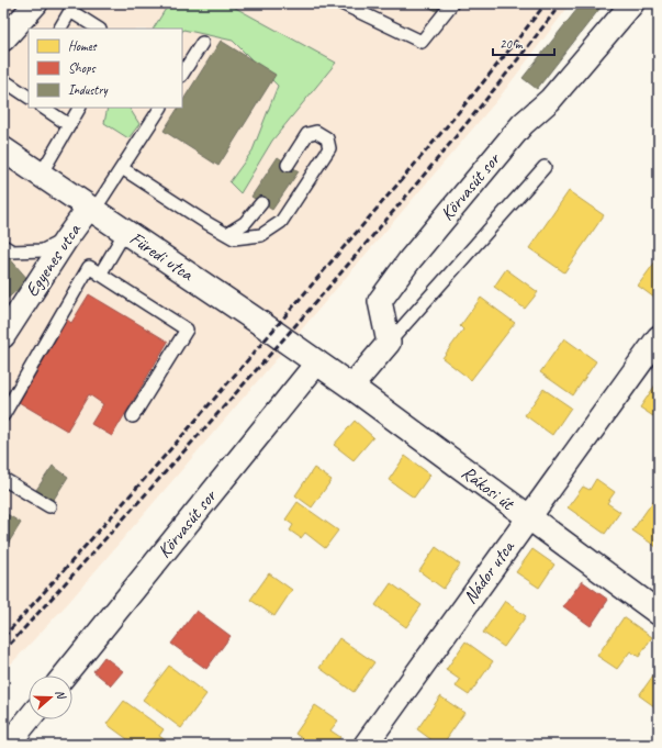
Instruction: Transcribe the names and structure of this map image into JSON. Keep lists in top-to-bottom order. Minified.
{"streets":{"main road":["Füredi utca","Rákosi út"],"street":["Körvasút sor","Egyenes utca","Nádor utca"]},"crossings":[["Körvasút sor","Füredi utca"],["Körvasút sor","Rákosi út"],["Füredi utca","Egyenes utca"],["Füredi utca","Rákosi út"],["Rákosi út","Nádor utca"]],"legend":["Homes","Shops","Industry"],"scale_bar":"20 m","north":"right"}
